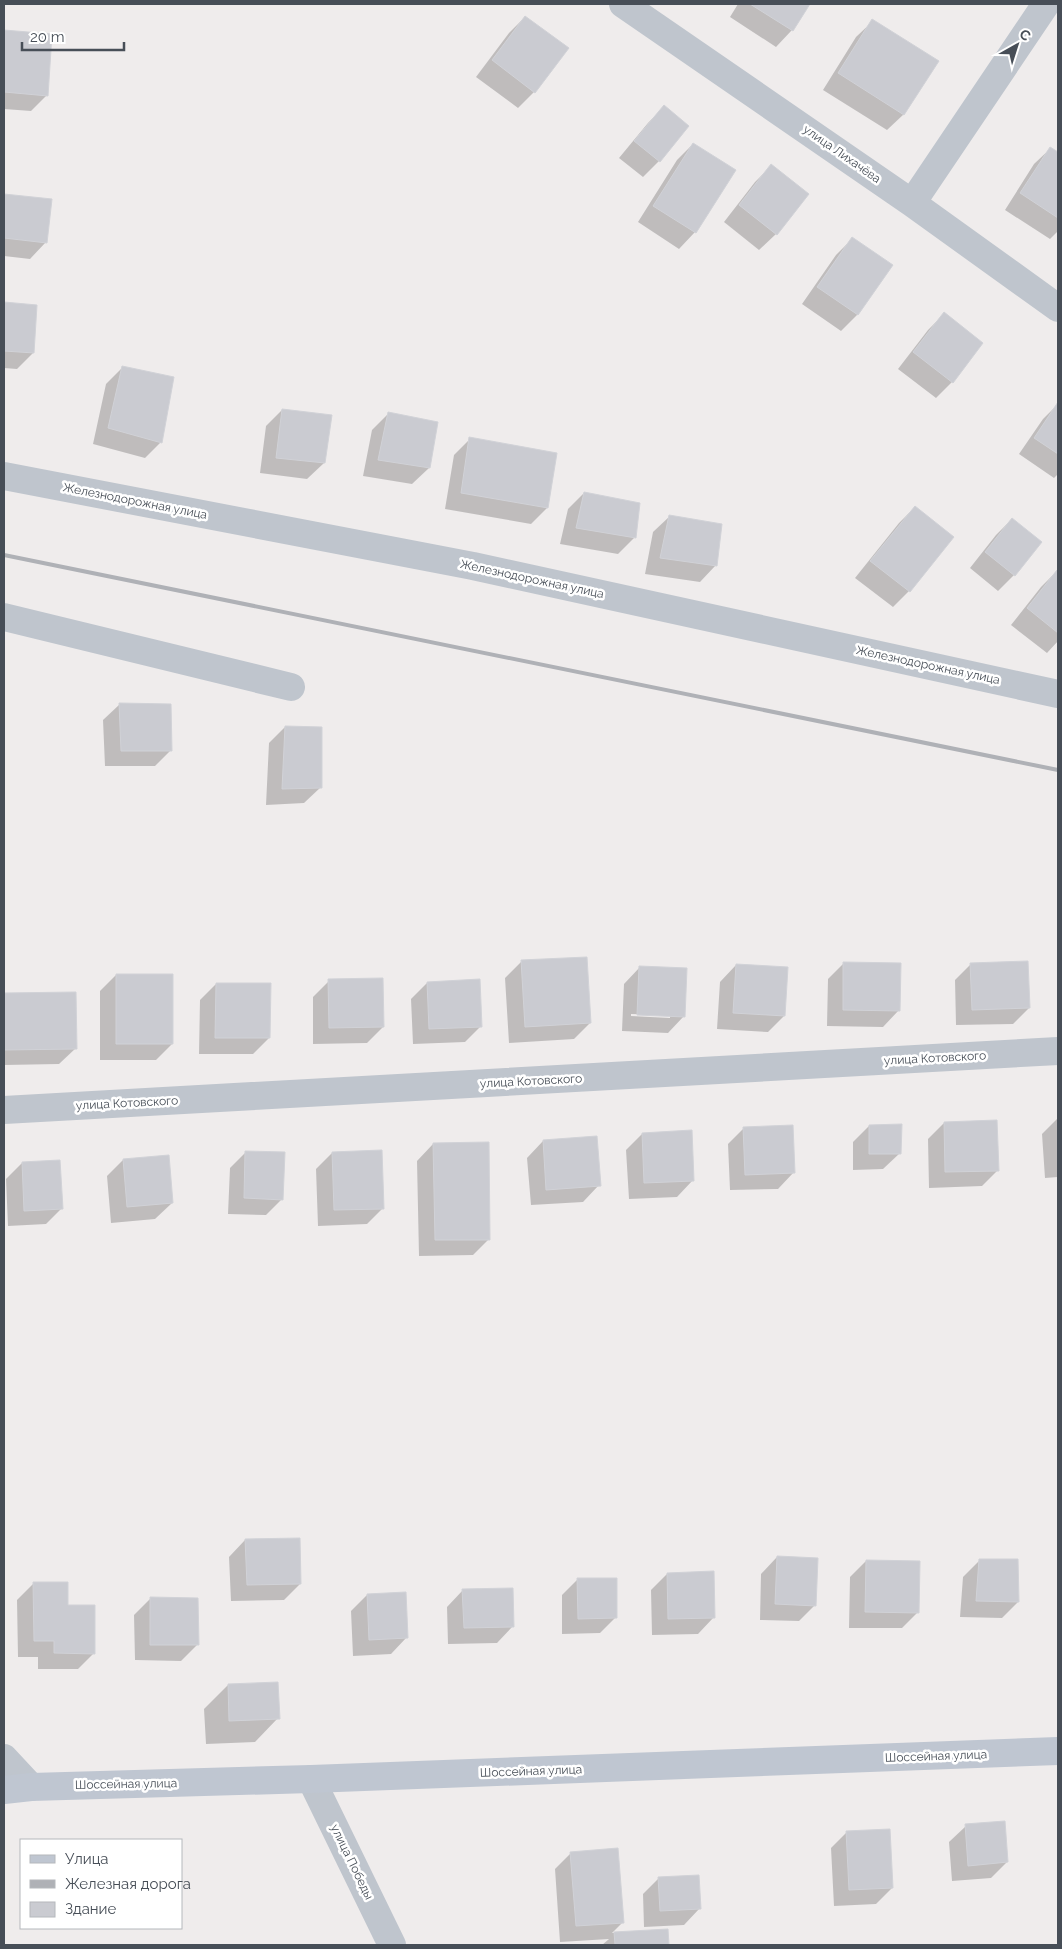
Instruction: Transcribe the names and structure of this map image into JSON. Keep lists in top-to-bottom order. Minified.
{"streets":{"main road":["Шоссейная улица"],"street":["улица Лихачёва","Железнодорожная улица","улица Котовского","улица Победы"]},"crossings":[["Шоссейная улица","улица Победы"]],"legend":["Улица","Железная дорога","Здание"],"scale_bar":"20 m","north":"top right"}
